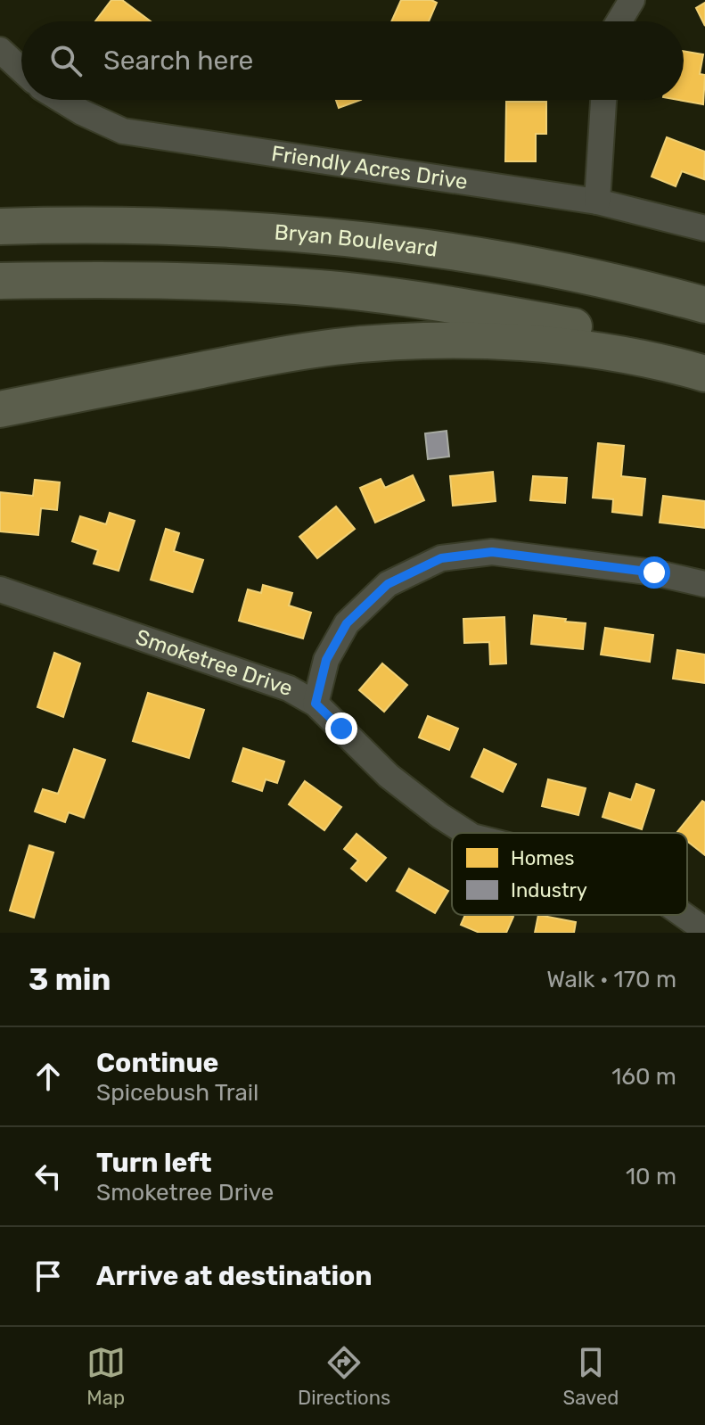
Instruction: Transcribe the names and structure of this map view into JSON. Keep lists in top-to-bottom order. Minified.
{"streets":{"highway":["Bryan Boulevard"],"street":["Friendly Acres Drive","Smoketree Drive"]},"legend":["Homes","Industry"],"page":{"search":"Search here","heading":["3 min","Walk · 170 m"],"list":[["Continue","Spicebush Trail","160 m"],["Turn left","Smoketree Drive","10 m"],"Arrive at destination"],"nav":["Map","Directions","Saved"]}}
